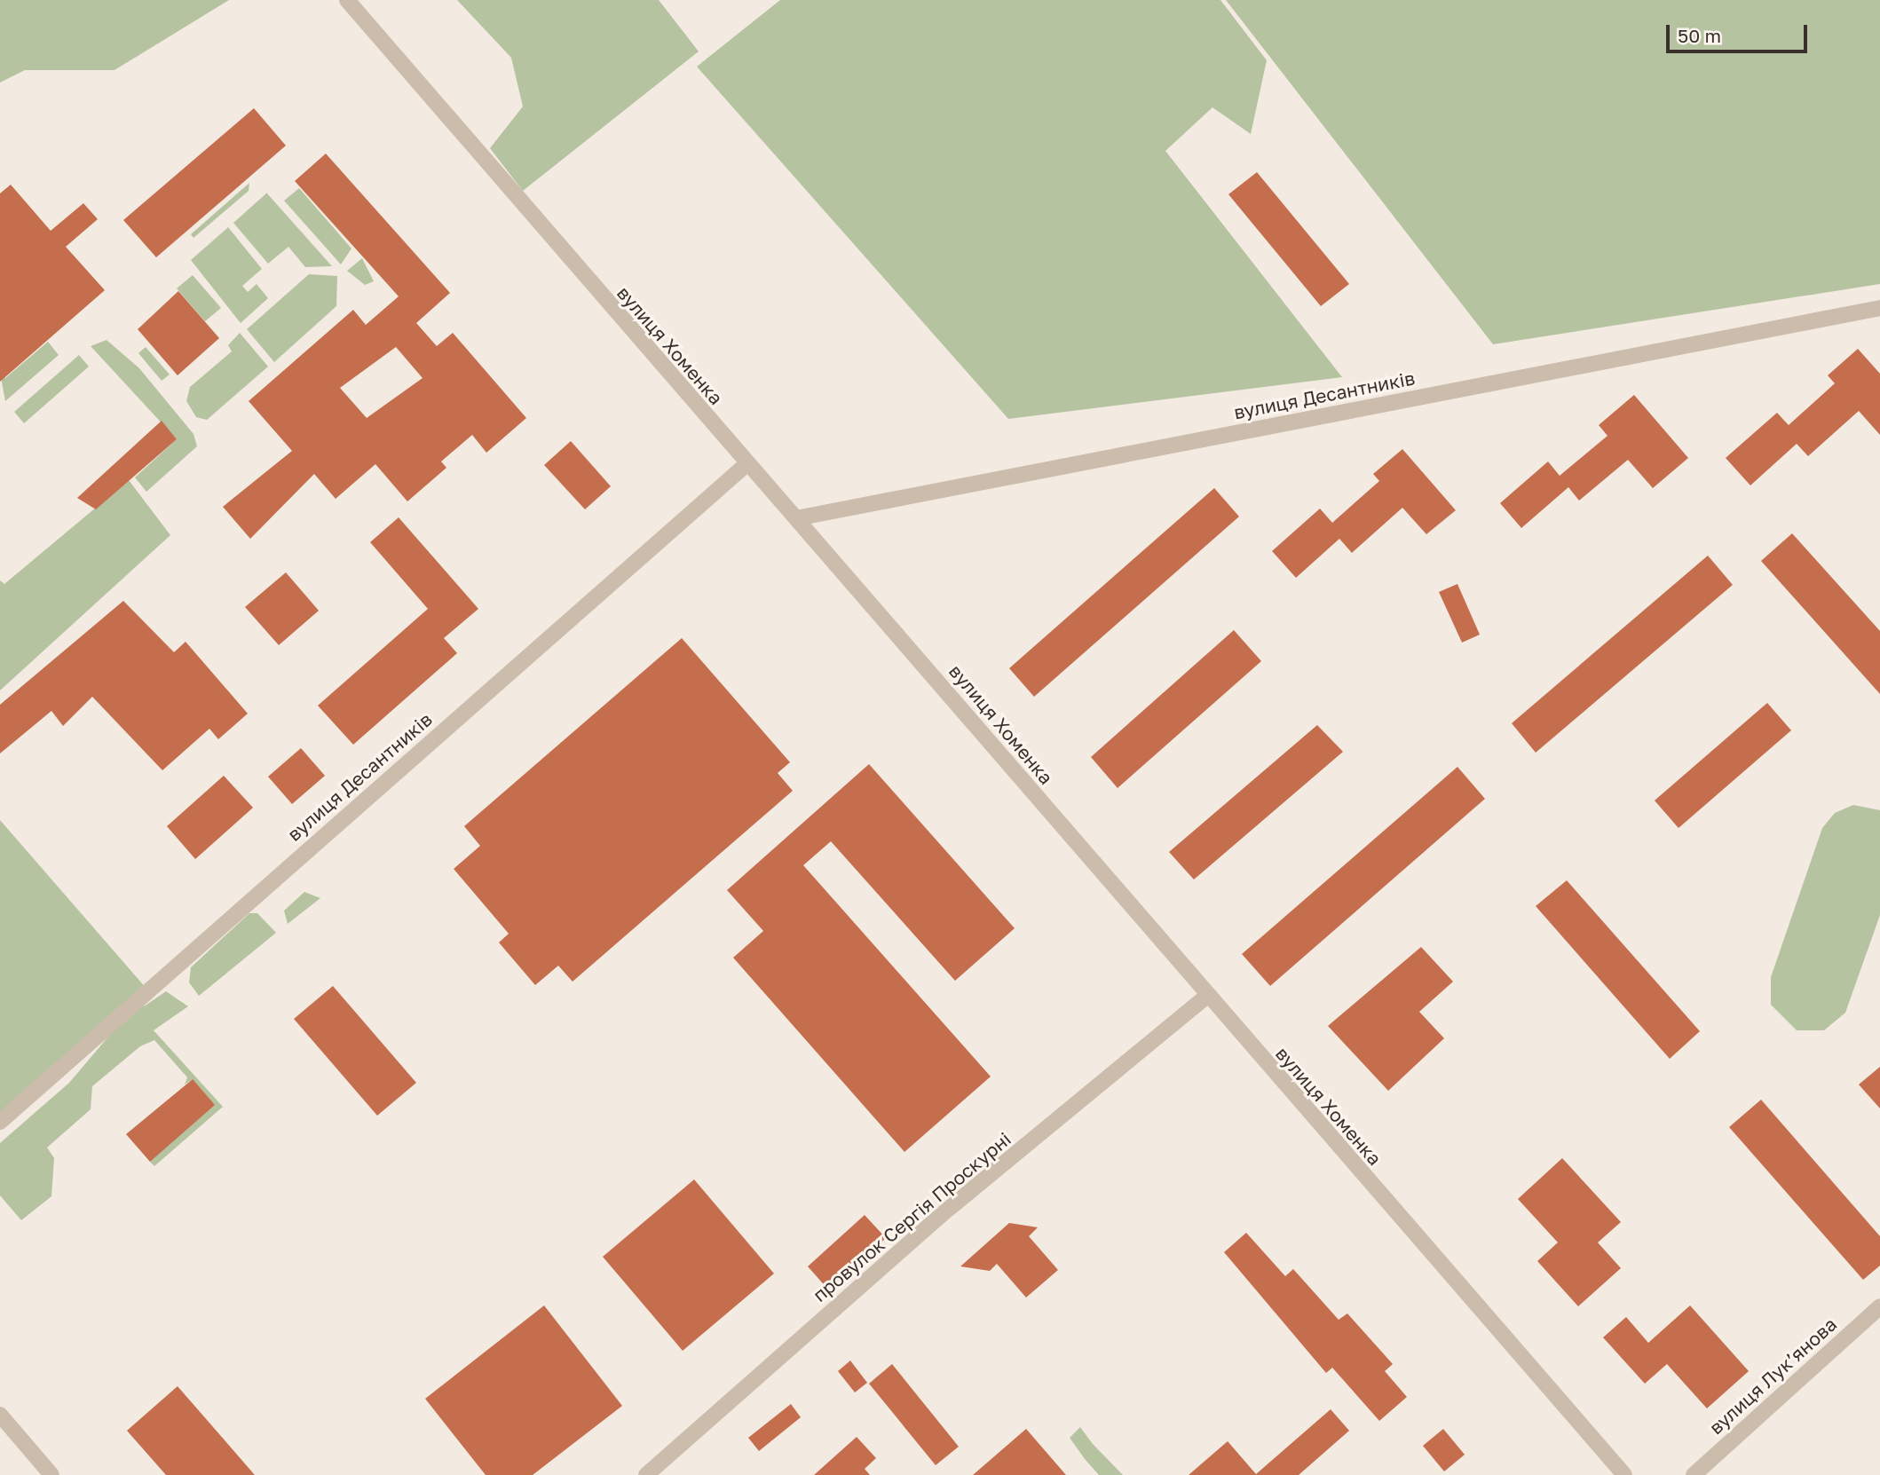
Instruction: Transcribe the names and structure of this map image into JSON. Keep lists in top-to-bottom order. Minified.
{"streets":{"street":["вулиця Хоменка","вулиця Десантників","провулок Сергія Проскурні","вулиця Лукʼянова"]},"crossings":[["вулиця Хоменка","вулиця Десантників"],["вулиця Хоменка","провулок Сергія Проскурні"]],"scale_bar":"50 m"}
